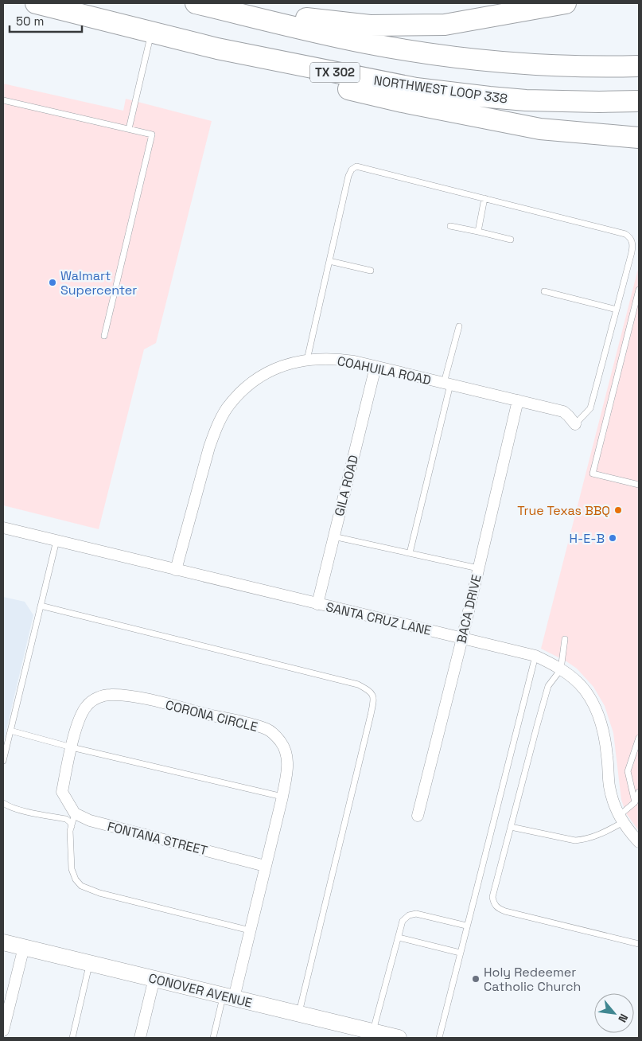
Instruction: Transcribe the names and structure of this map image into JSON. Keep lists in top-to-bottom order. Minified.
{"streets":{"highway":["TX 302","NORTHWEST LOOP 338"],"street":["COAHUILA ROAD","GILA ROAD","BACA DRIVE","SANTA CRUZ LANE","CORONA CIRCLE","FONTANA STREET","CONOVER AVENUE"]},"crossings":[["COAHUILA ROAD","GILA ROAD"],["COAHUILA ROAD","BACA DRIVE"],["COAHUILA ROAD","SANTA CRUZ LANE"],["GILA ROAD","SANTA CRUZ LANE"],["BACA DRIVE","SANTA CRUZ LANE"],["CORONA CIRCLE","FONTANA STREET"],["CORONA CIRCLE","CONOVER AVENUE"]],"places":["Walmart Supercenter","True Texas BBQ","H-E-B","Holy Redeemer Catholic Church"],"scale_bar":"50 m","north":"bottom right"}
